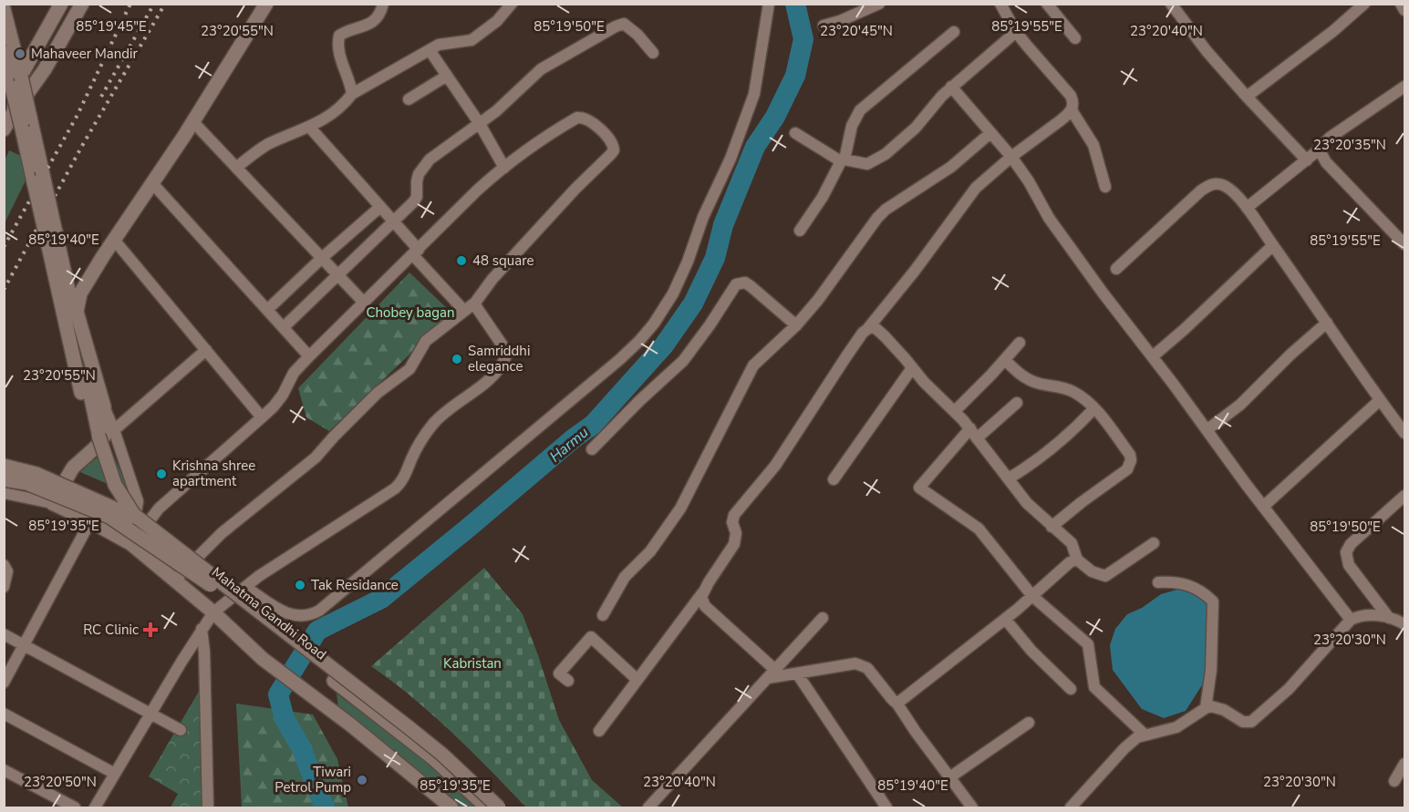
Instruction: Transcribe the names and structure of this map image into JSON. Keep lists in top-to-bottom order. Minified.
{"streets":{"main road":["Mahatma Gandhi Road"]},"water":["Harmu"],"parks":["Chobey bagan","Kabristan"],"places":{"other":["Mahaveer Mandir","48 square","Samriddhi elegance","Krishna shree apartment","Tak Residance","Tiwari Petrol Pump"],"health":["RC Clinic"]},"coordinates":["85°19'45\"E","85°19'50\"E","85°19'55\"E","23°20'55\"N","23°20'45\"N","23°20'40\"N","23°20'35\"N","85°19'40\"E","85°19'35\"E","23°20'30\"N","23°20'50\"N"]}
